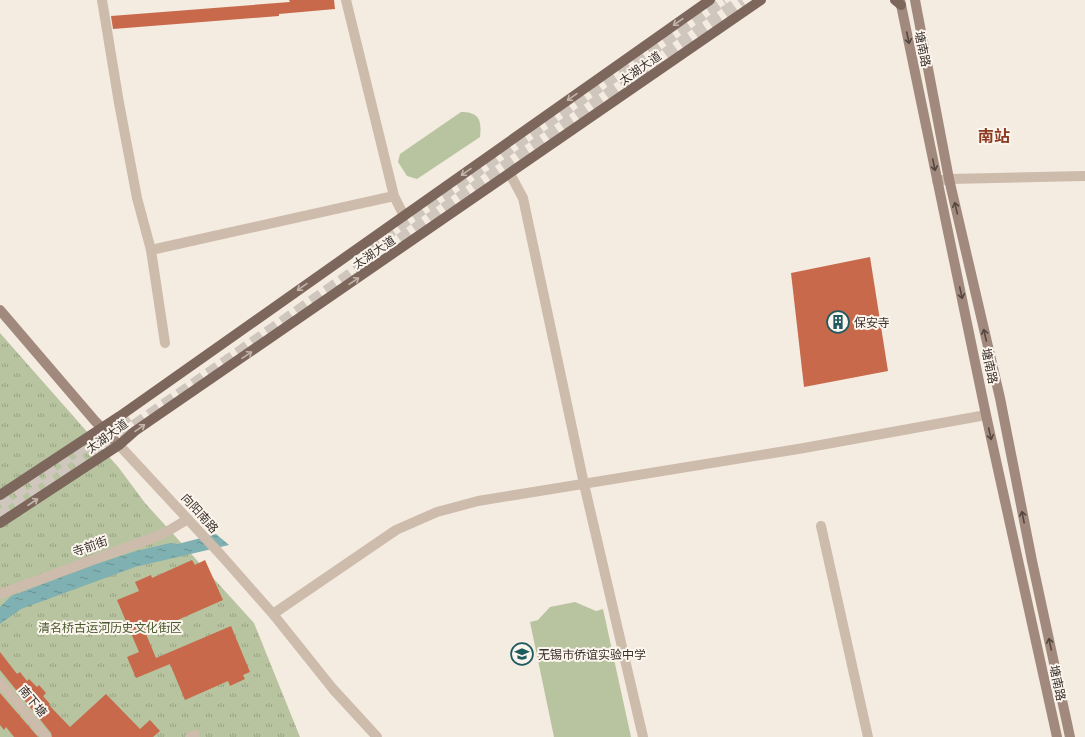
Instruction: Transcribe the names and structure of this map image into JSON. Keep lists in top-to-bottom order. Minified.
{"streets":{"main road":["塘南路","太湖大道","向阳南路"],"street":["寺前街","南下塘"]},"crossings":[["太湖大道","向阳南路"],["向阳南路","寺前街"]],"districts":["南站"],"parks":["清名桥古运河历史文化街区"],"places":{"building":["保安寺"],"school or university":["无锡市侨谊实验中学"]}}
